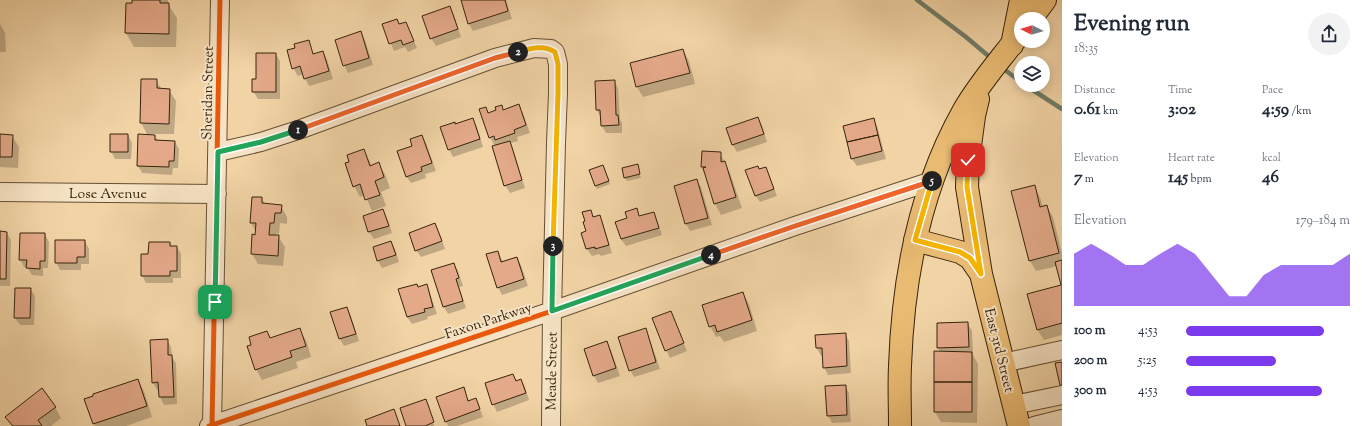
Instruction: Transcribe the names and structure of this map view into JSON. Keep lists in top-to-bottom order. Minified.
{"streets":{"main road":["East 3rd Street"],"street":["Sheridan Street","Lose Avenue","Faxon Parkway","Meade Street"]},"crossings":[["Sheridan Street","Lose Avenue"],["Sheridan Street","Faxon Parkway"],["Sheridan Street","Meade Street"],["Faxon Parkway","East 3rd Street"],["Faxon Parkway","Meade Street"]],"north":"left","page":{"heading":["Evening run","18:35"],"pins":["2","1","5","3","4"],"stats":[["Distance","0.61 km"],["Time","3:02"],["Pace","4:59 /km"],["Elevation","7 m"],["Heart rate","145 bpm"],["kcal","46"]],"chart":["Elevation","179–184 m"],"list":[{"name":"100 m","note":"4:53"},{"name":"200 m","note":"5:25"},{"name":"300 m","note":"4:53"}]}}
